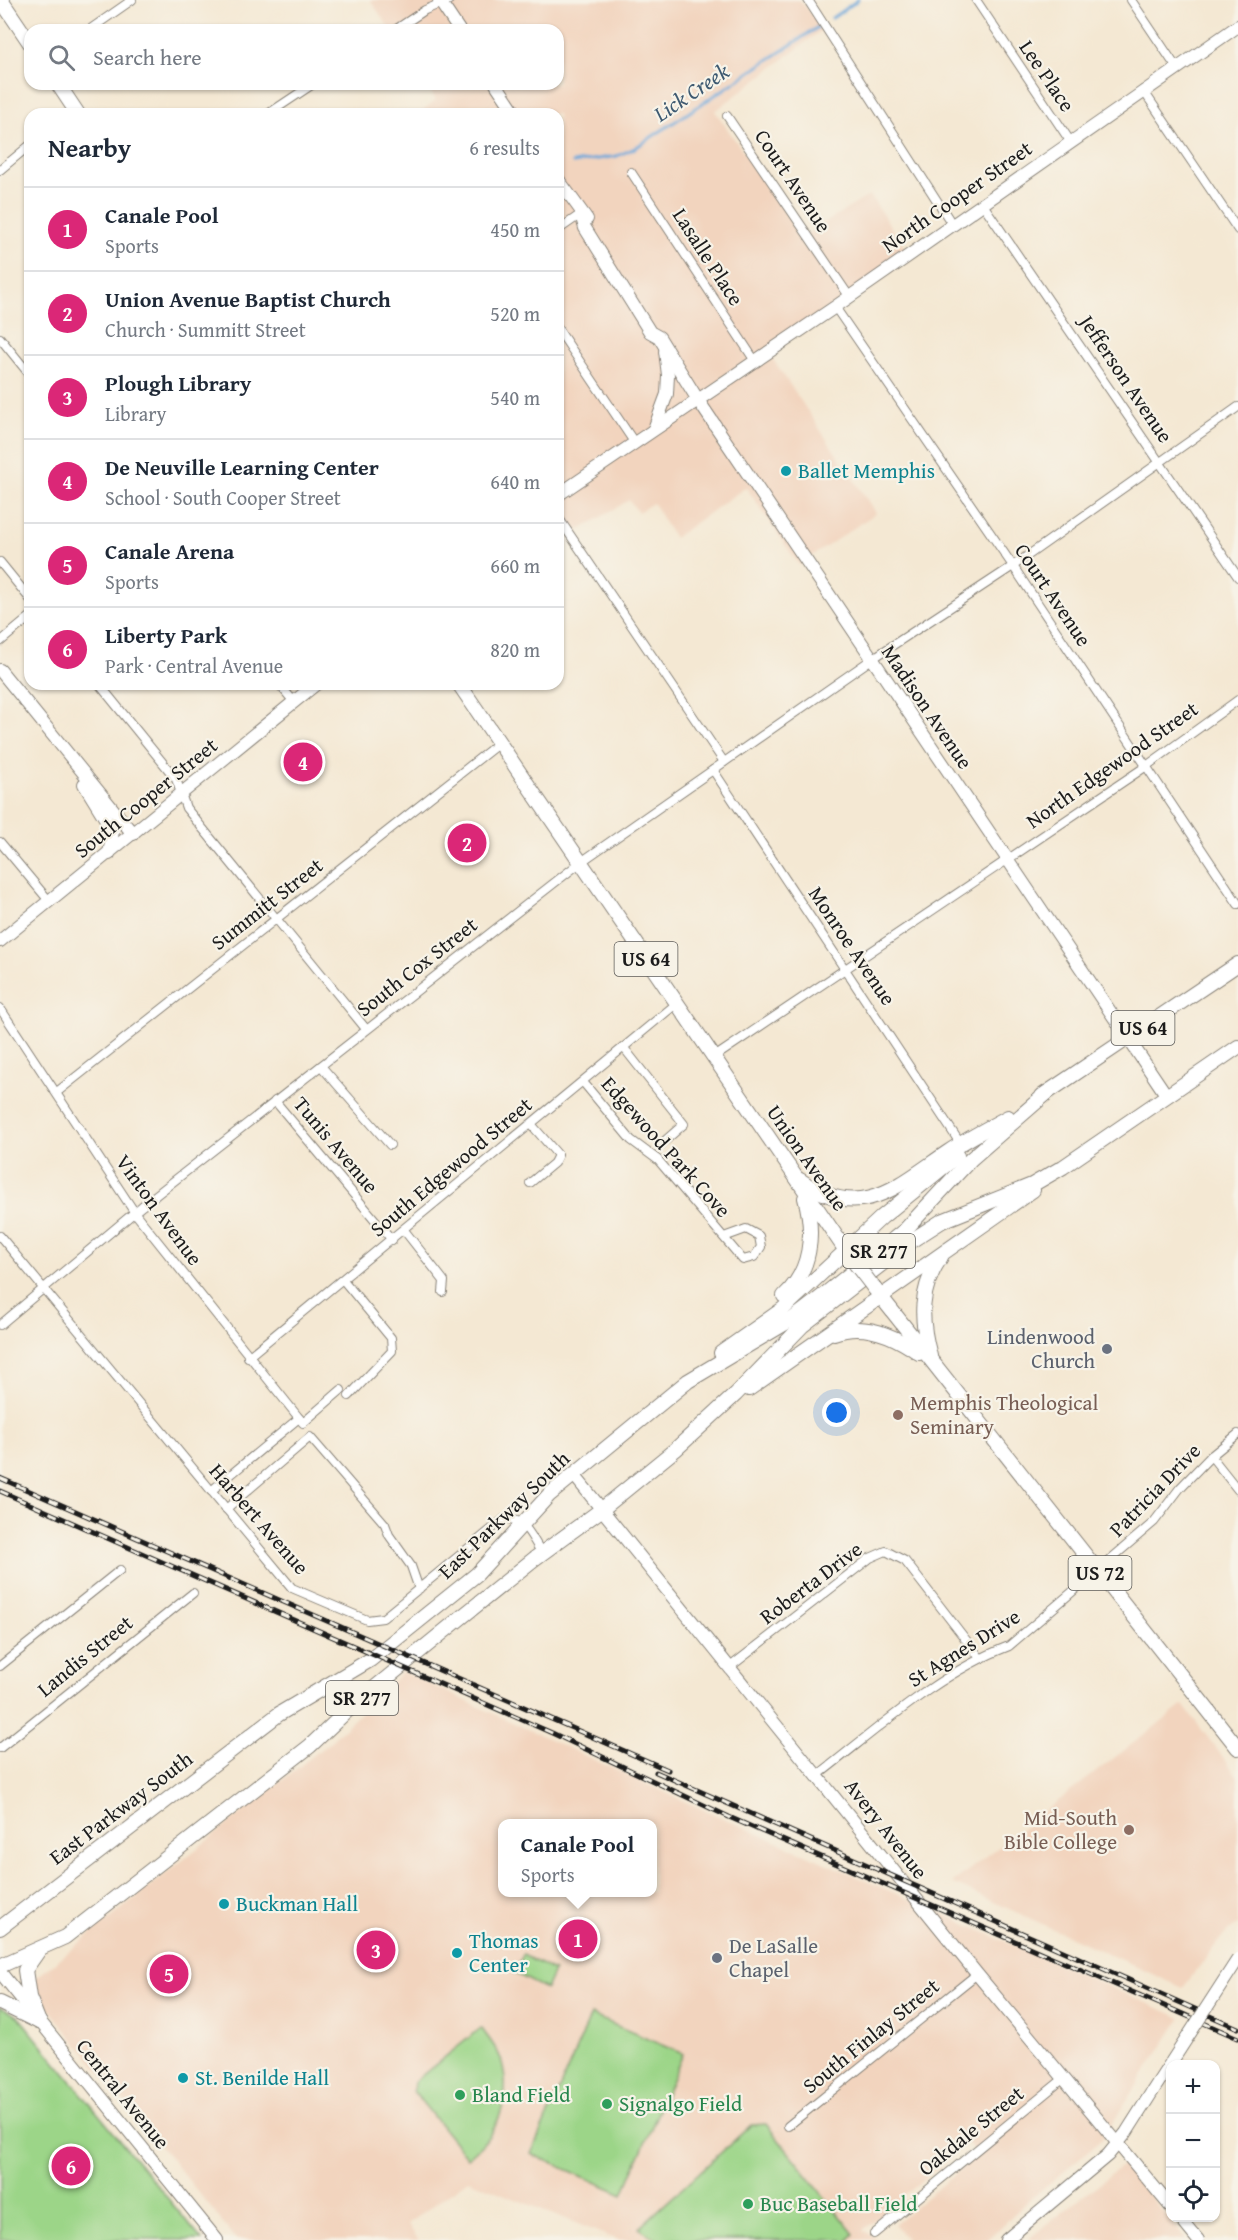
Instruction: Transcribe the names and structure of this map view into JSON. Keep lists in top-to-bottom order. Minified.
{"streets":{"main road":["US 64","Union Avenue","SR 277","East Parkway South","US 72"],"street":["Lee Place","Court Avenue","North Cooper Street","Lasalle Place","Jefferson Avenue","Madison Avenue","North Edgewood Street","South Cooper Street","Summitt Street","Monroe Avenue","South Cox Street","Tunis Avenue","Edgewood Park Cove","South Edgewood Street","Vinton Avenue","Patricia Drive","Harbert Avenue","Roberta Drive","St Agnes Drive","Landis Street","Avery Avenue","South Finlay Street","Central Avenue","Oakdale Street"]},"crossings":[["Lee Place","North Cooper Street"],["Court Avenue","North Cooper Street"],["Court Avenue","North Edgewood Street"],["Court Avenue","South Cox Street"],["North Cooper Street","Lasalle Place"],["North Cooper Street","Jefferson Avenue"],["North Cooper Street","Madison Avenue"],["Jefferson Avenue","South Cox Street"],["Madison Avenue","North Edgewood Street"],["Madison Avenue","US 64"],["Madison Avenue","South Cox Street"],["Summitt Street","Union Avenue"],["Summitt Street","Vinton Avenue"],["Monroe Avenue","US 64"],["Monroe Avenue","South Cox Street"],["US 64","Union Avenue"],["US 64","East Parkway South"],["South Cox Street","Tunis Avenue"],["South Cox Street","Union Avenue"],["South Cox Street","Vinton Avenue"],["South Cox Street","Harbert Avenue"],["Tunis Avenue","South Edgewood Street"],["Edgewood Park Cove","South Edgewood Street"],["Union Avenue","South Edgewood Street"],["Union Avenue","Patricia Drive"],["Union Avenue","St Agnes Drive"],["South Edgewood Street","Vinton Avenue"],["SR 277","Avery Avenue"],["Patricia Drive","St Agnes Drive"],["East Parkway South","Harbert Avenue"],["East Parkway South","Avery Avenue"],["Roberta Drive","St Agnes Drive"],["Roberta Drive","Avery Avenue"],["St Agnes Drive","Avery Avenue"],["Avery Avenue","South Finlay Street"],["Avery Avenue","Oakdale Street"]],"water":["Lick Creek"],"places":["Ballet Memphis","Lindenwood Church","Memphis Theological Seminary","Mid-South Bible College","Buckman Hall","Thomas Center","De LaSalle Chapel","St. Benilde Hall","Bland Field","Signalgo Field","Buc Baseball Field"],"page":{"search":"Search here","heading":["Nearby","6 results"],"list":[{"mark":"1","name":"Canale Pool","note":"Sports","value":"450 m"},{"mark":"2","name":"Union Avenue Baptist Church","note":"Church · Summitt Street","value":"520 m"},{"mark":"3","name":"Plough Library","note":"Library","value":"540 m"},{"mark":"4","name":"De Neuville Learning Center","note":"School · South Cooper Street","value":"640 m"},{"mark":"5","name":"Canale Arena","note":"Sports","value":"660 m"},{"mark":"6","name":"Liberty Park","note":"Park · Central Avenue","value":"820 m"}],"pins":["4","2","1","3","5","6"],"popup":["Canale Pool","Sports"],"map_buttons":["+","−"]}}
